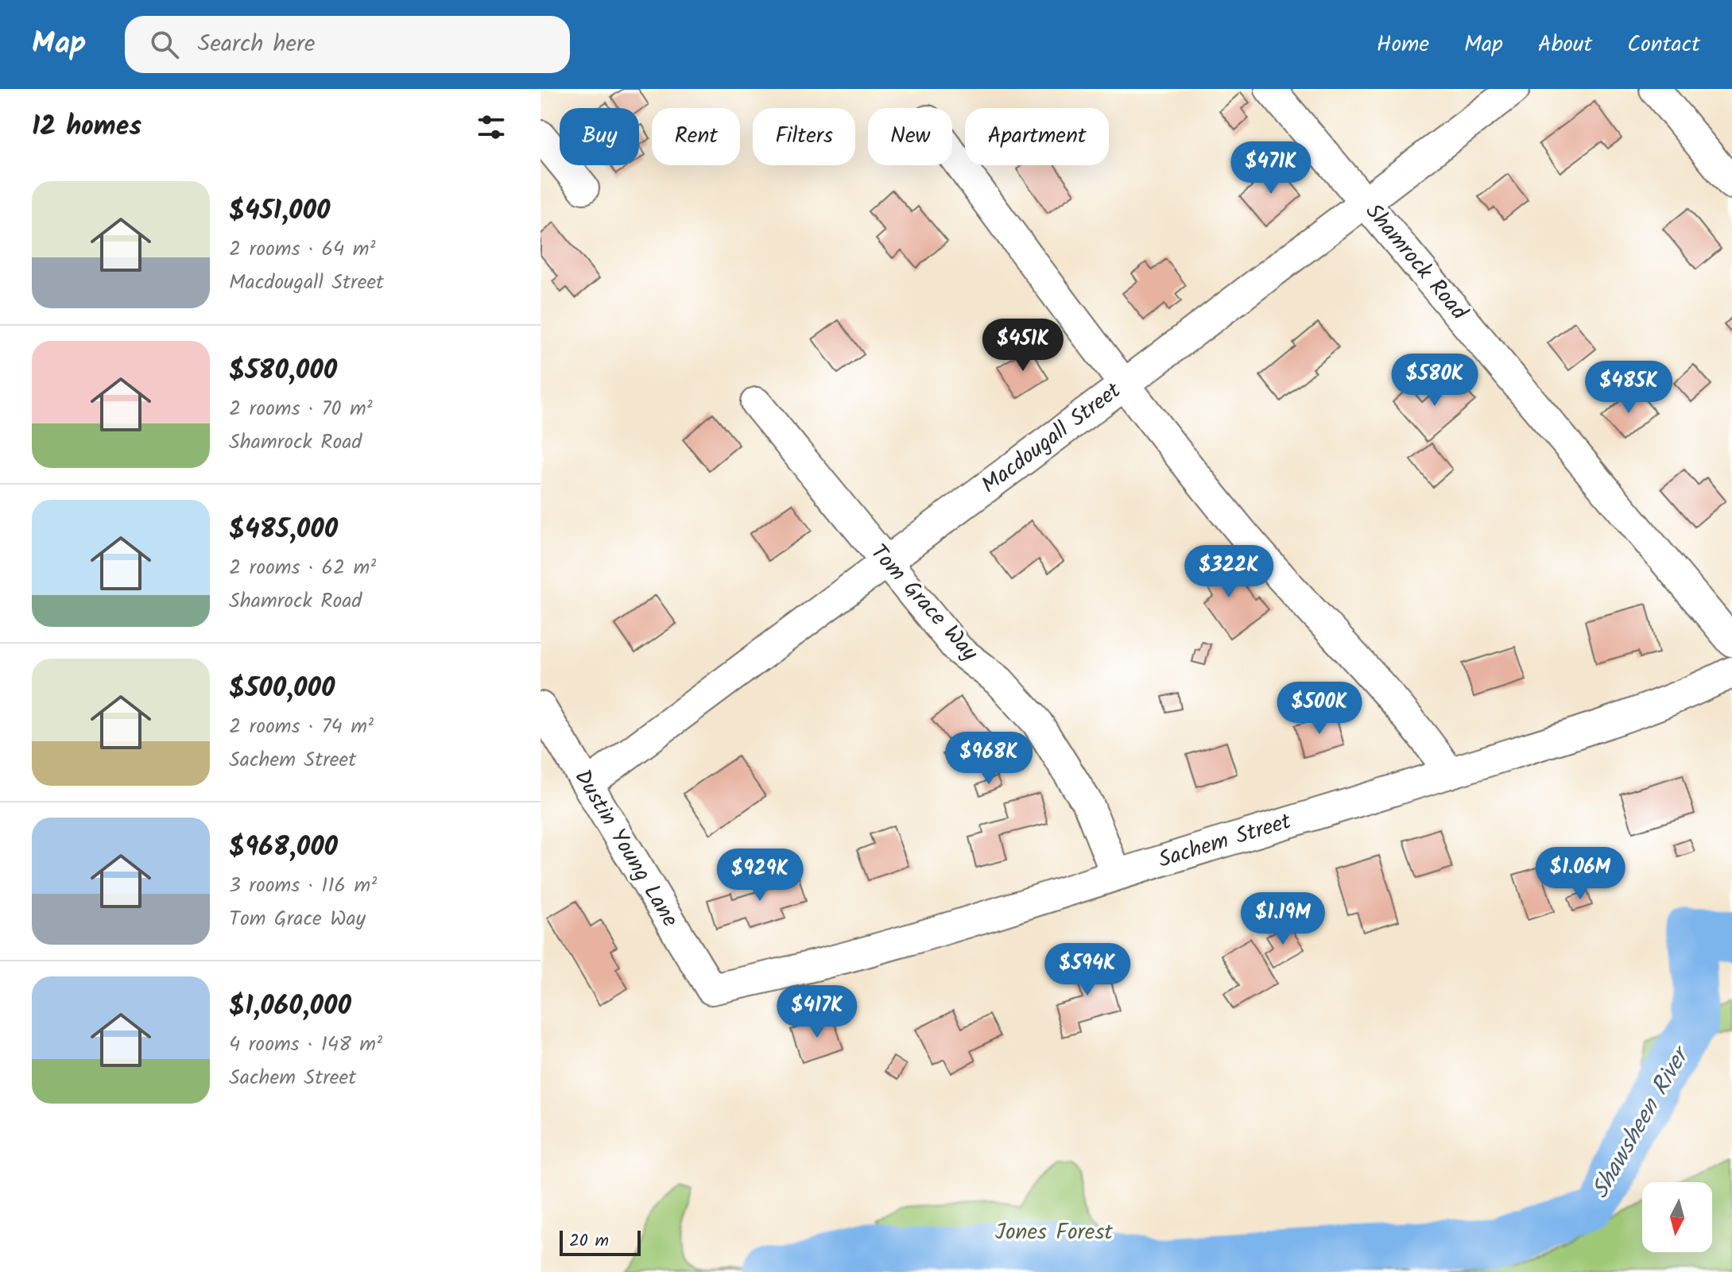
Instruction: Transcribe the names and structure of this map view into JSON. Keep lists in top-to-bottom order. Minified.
{"streets":{"street":["Shamrock Road","Macdougall Street","Tom Grace Way","Sachem Street","Dustin Young Lane"]},"crossings":[["Shamrock Road","Macdougall Street"],["Macdougall Street","Tom Grace Way"],["Macdougall Street","Dustin Young Lane"],["Tom Grace Way","Sachem Street"],["Sachem Street","Dustin Young Lane"]],"water":["Shawsheen River"],"parks":["Jones Forest"],"scale_bar":"20 m","north":"bottom","page":{"header":"Map","search":"Search here","nav":["Home","Map","About","Contact"],"heading":"12 homes","chip":["Buy","Rent","Filters","New","Apartment"],"price":["$471K","$451K","$580K","$485K","$322K","$500K","$968K","$1.06M","$929K","$1.19M","$594K","$417K"],"list":[{"name":"$451,000","note":"2 rooms · 64 m² · Macdougall Street"},{"name":"$580,000","note":"2 rooms · 70 m² · Shamrock Road"},{"name":"$485,000","note":"2 rooms · 62 m² · Shamrock Road"},{"name":"$500,000","note":"2 rooms · 74 m² · Sachem Street"},{"name":"$968,000","note":"3 rooms · 116 m² · Tom Grace Way"},{"name":"$1,060,000","note":"4 rooms · 148 m² · Sachem Street"}],"scale":"20 m"}}
